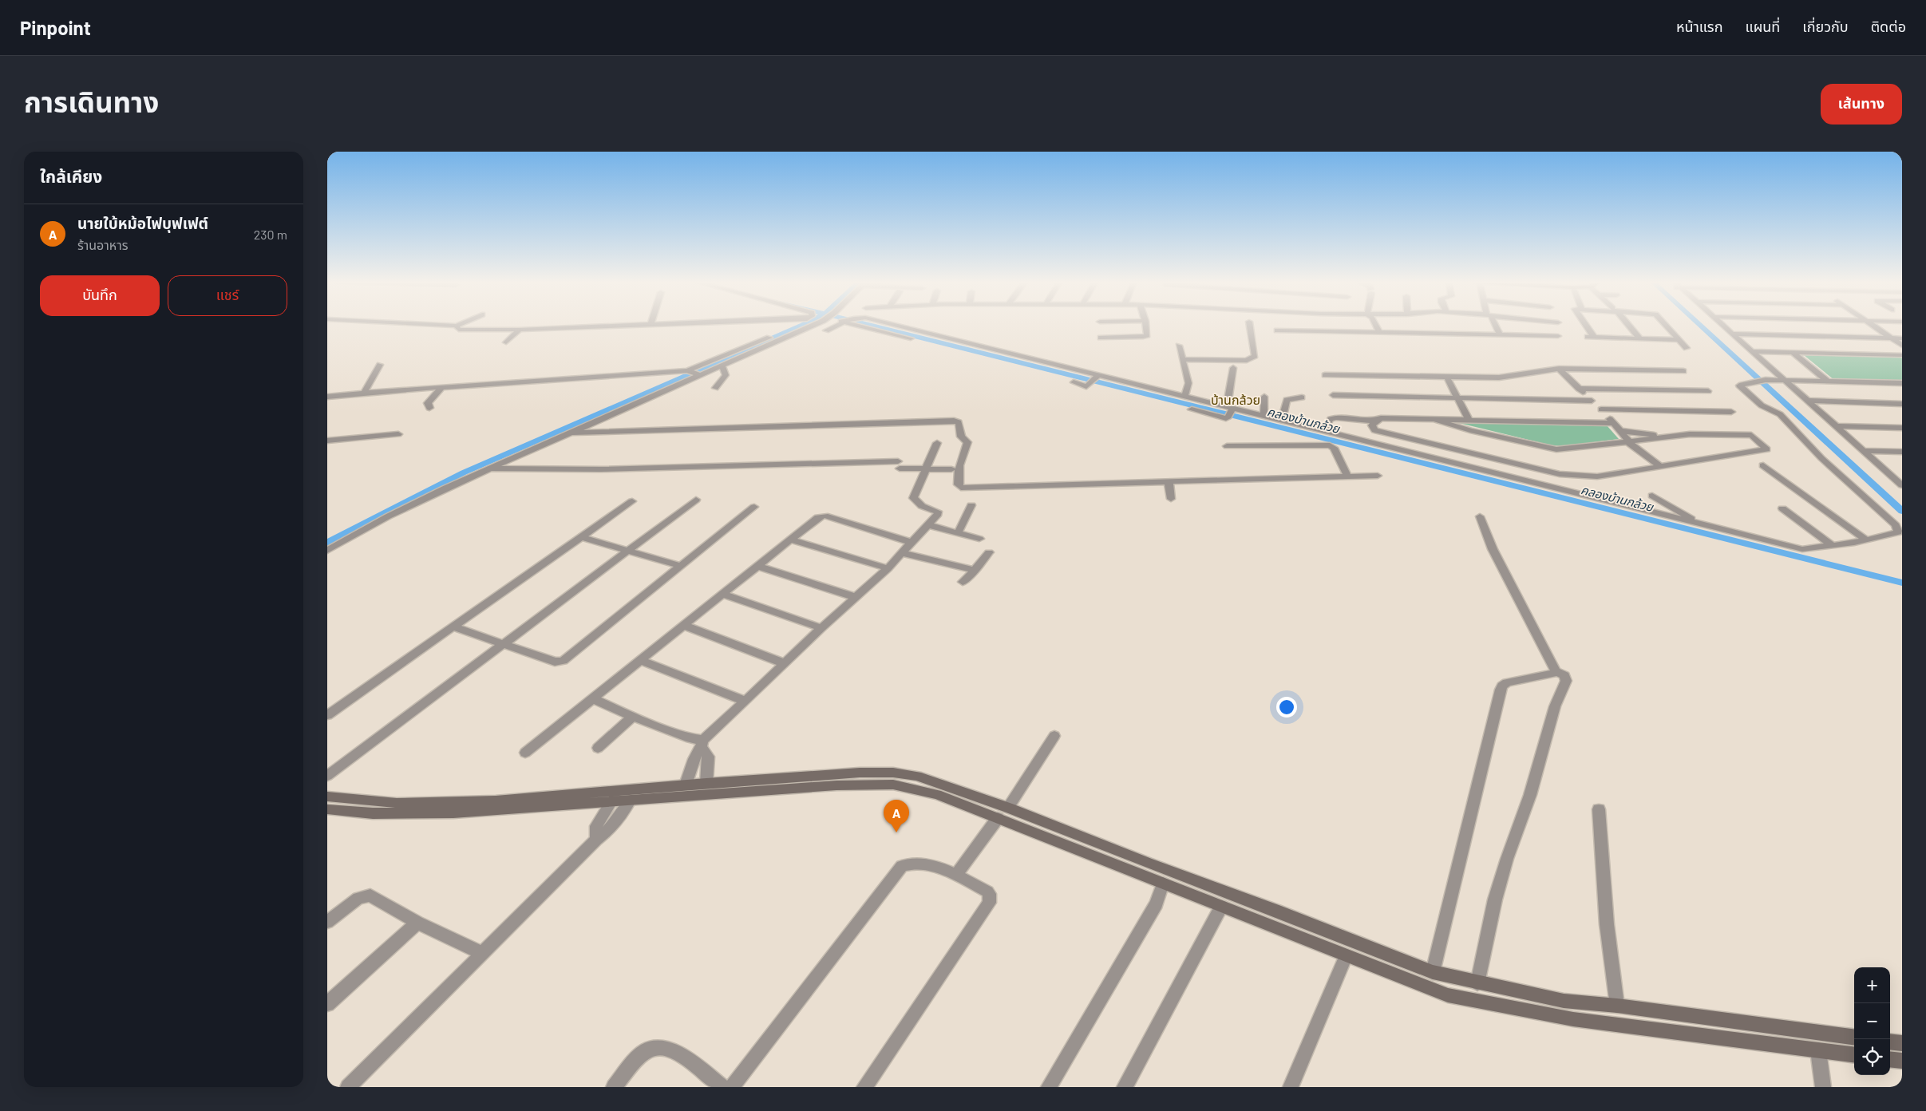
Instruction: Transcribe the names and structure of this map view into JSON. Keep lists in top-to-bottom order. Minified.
{"districts":["บ้านกล้วย"],"water":["คลองบ้านกล้วย"],"page":{"header":"Pinpoint","nav":["หน้าแรก","แผนที่","เกี่ยวกับ","ติดต่อ"],"title":"การเดินทาง","buttons":["เส้นทาง",["บันทึก","แชร์"]],"heading":"ใกล้เคียง","list":[{"mark":"A","name":"นายใบ้หม้อไฟบุฟเฟต์","note":"ร้านอาหาร","value":"230 m"}],"pins":"A","map_buttons":["+","−"]}}
